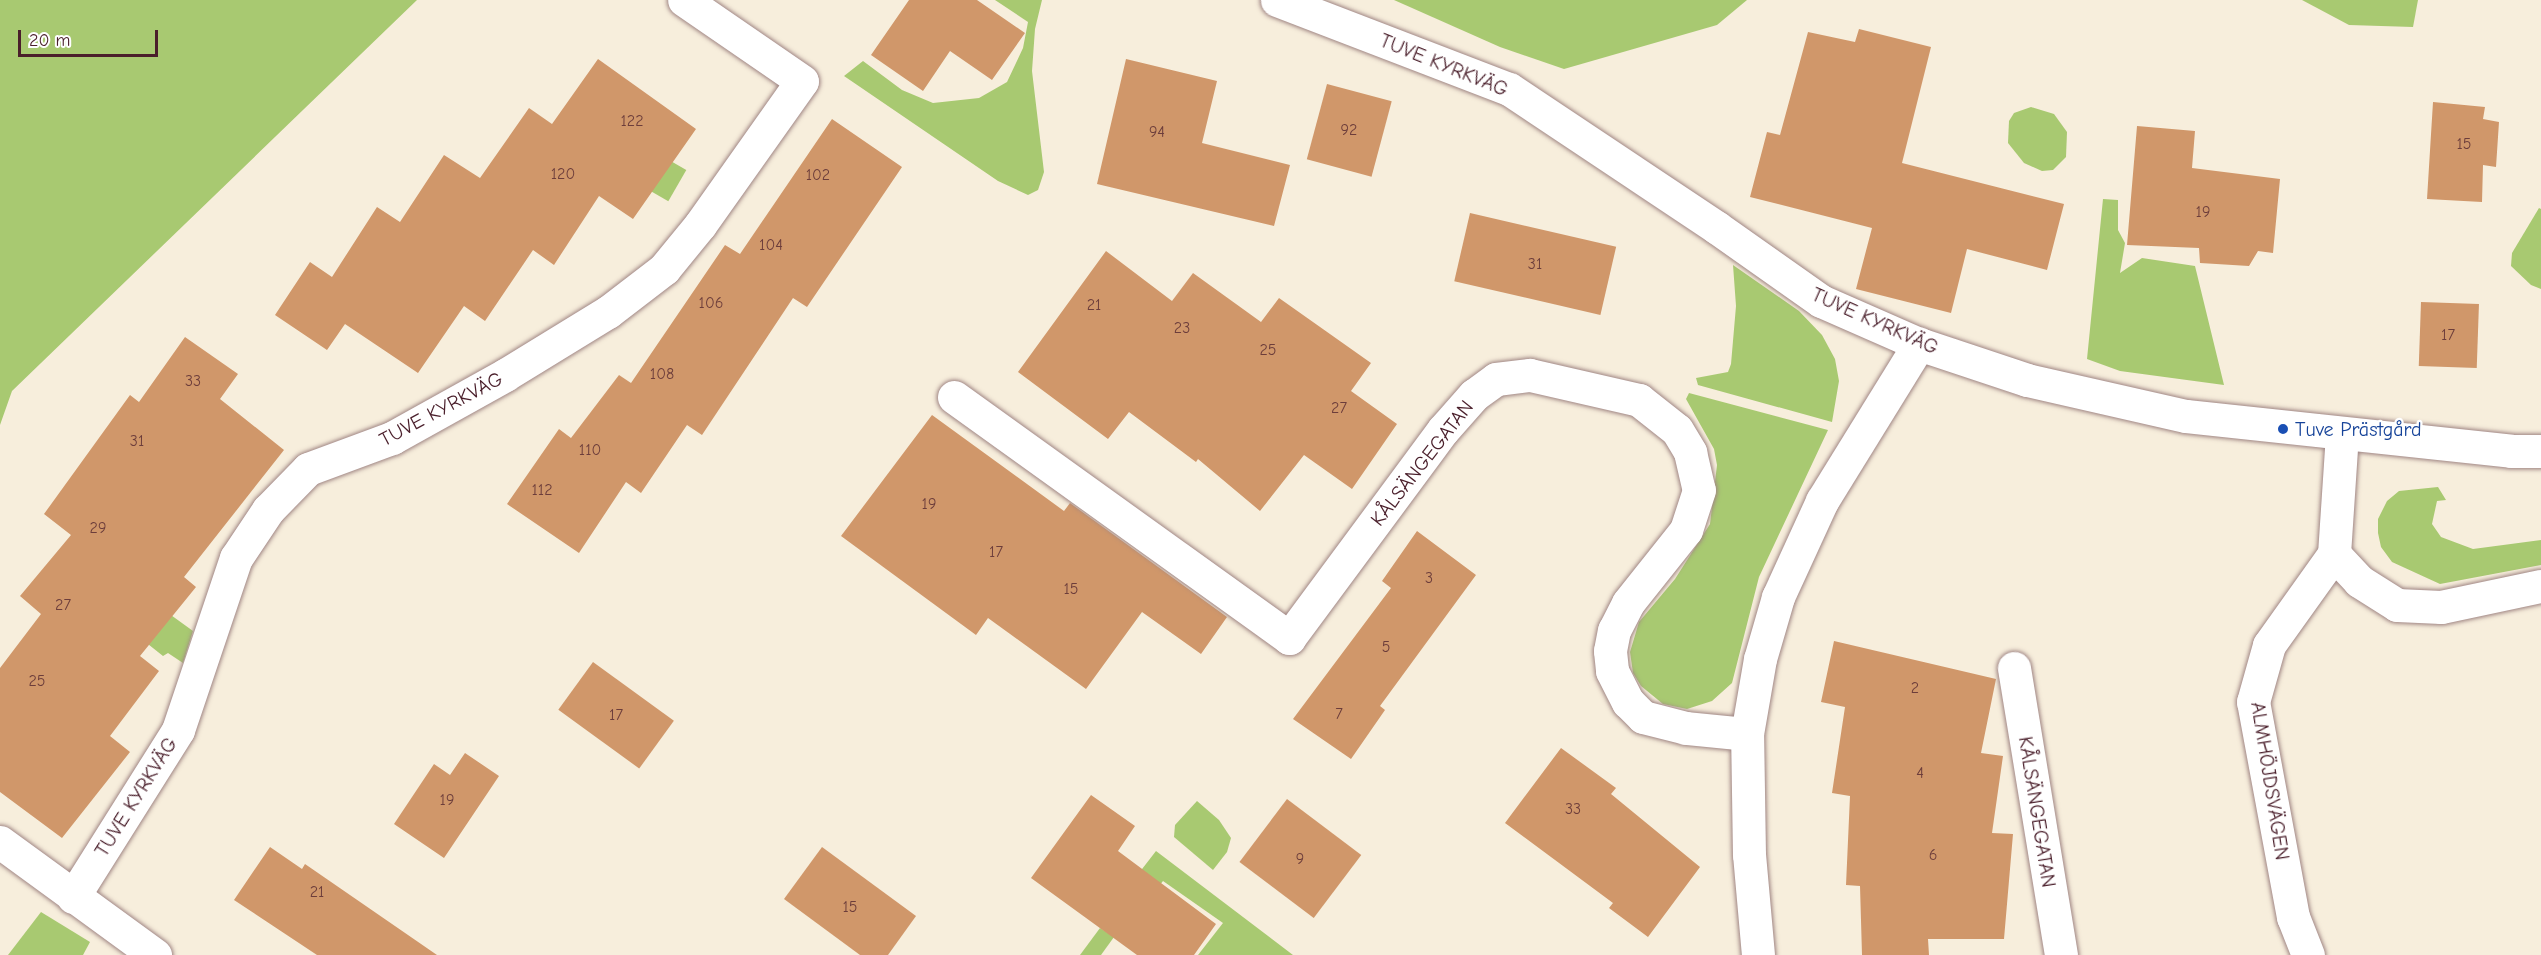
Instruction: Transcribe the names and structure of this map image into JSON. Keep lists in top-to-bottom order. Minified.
{"streets":{"street":["TUVE KYRKVÄG","KÅLSÄNGEGATAN","ALMHÖJDSVÄGEN"]},"places":["Tuve Prästgård"],"house_numbers":["122","92","94","15","120","102","19","104","31","106","21","23","17","25","108","33","27","31","110","112","19","29","17","3","15","27","5","25","2","7","17","4","19","33","6","9","21","15"],"scale_bar":"20 m"}
